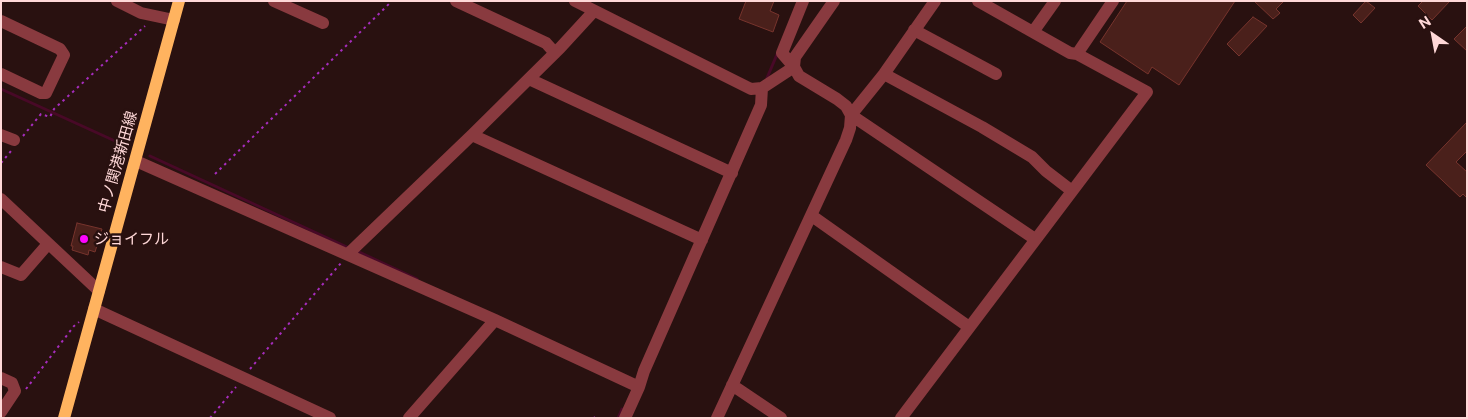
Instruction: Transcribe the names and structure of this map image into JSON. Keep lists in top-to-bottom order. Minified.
{"streets":{"main road":["中ノ関港新田線"]},"places":["ジョイフル"],"north":"top left"}
